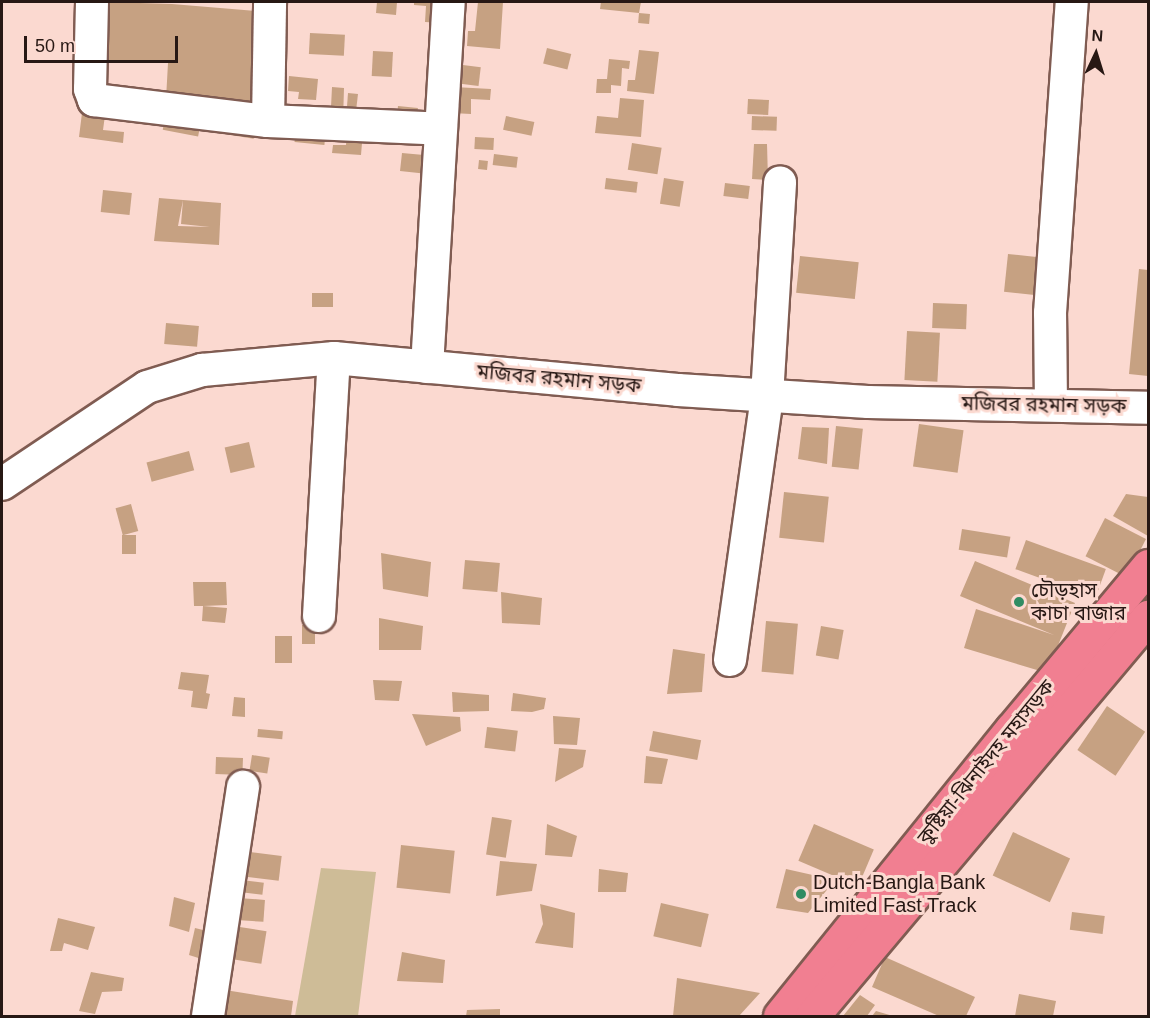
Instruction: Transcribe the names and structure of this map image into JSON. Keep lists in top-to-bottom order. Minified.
{"streets":{"highway":["কুষ্টিয়া-ঝিনাইদহ মহাসড়ক"],"street":["মজিবর রহমান সড়ক"]},"places":["চৌড়হাস কাচা বাজার","Dutch-Bangla Bank Limited Fast Track"],"scale_bar":"50 m","north":"top"}
